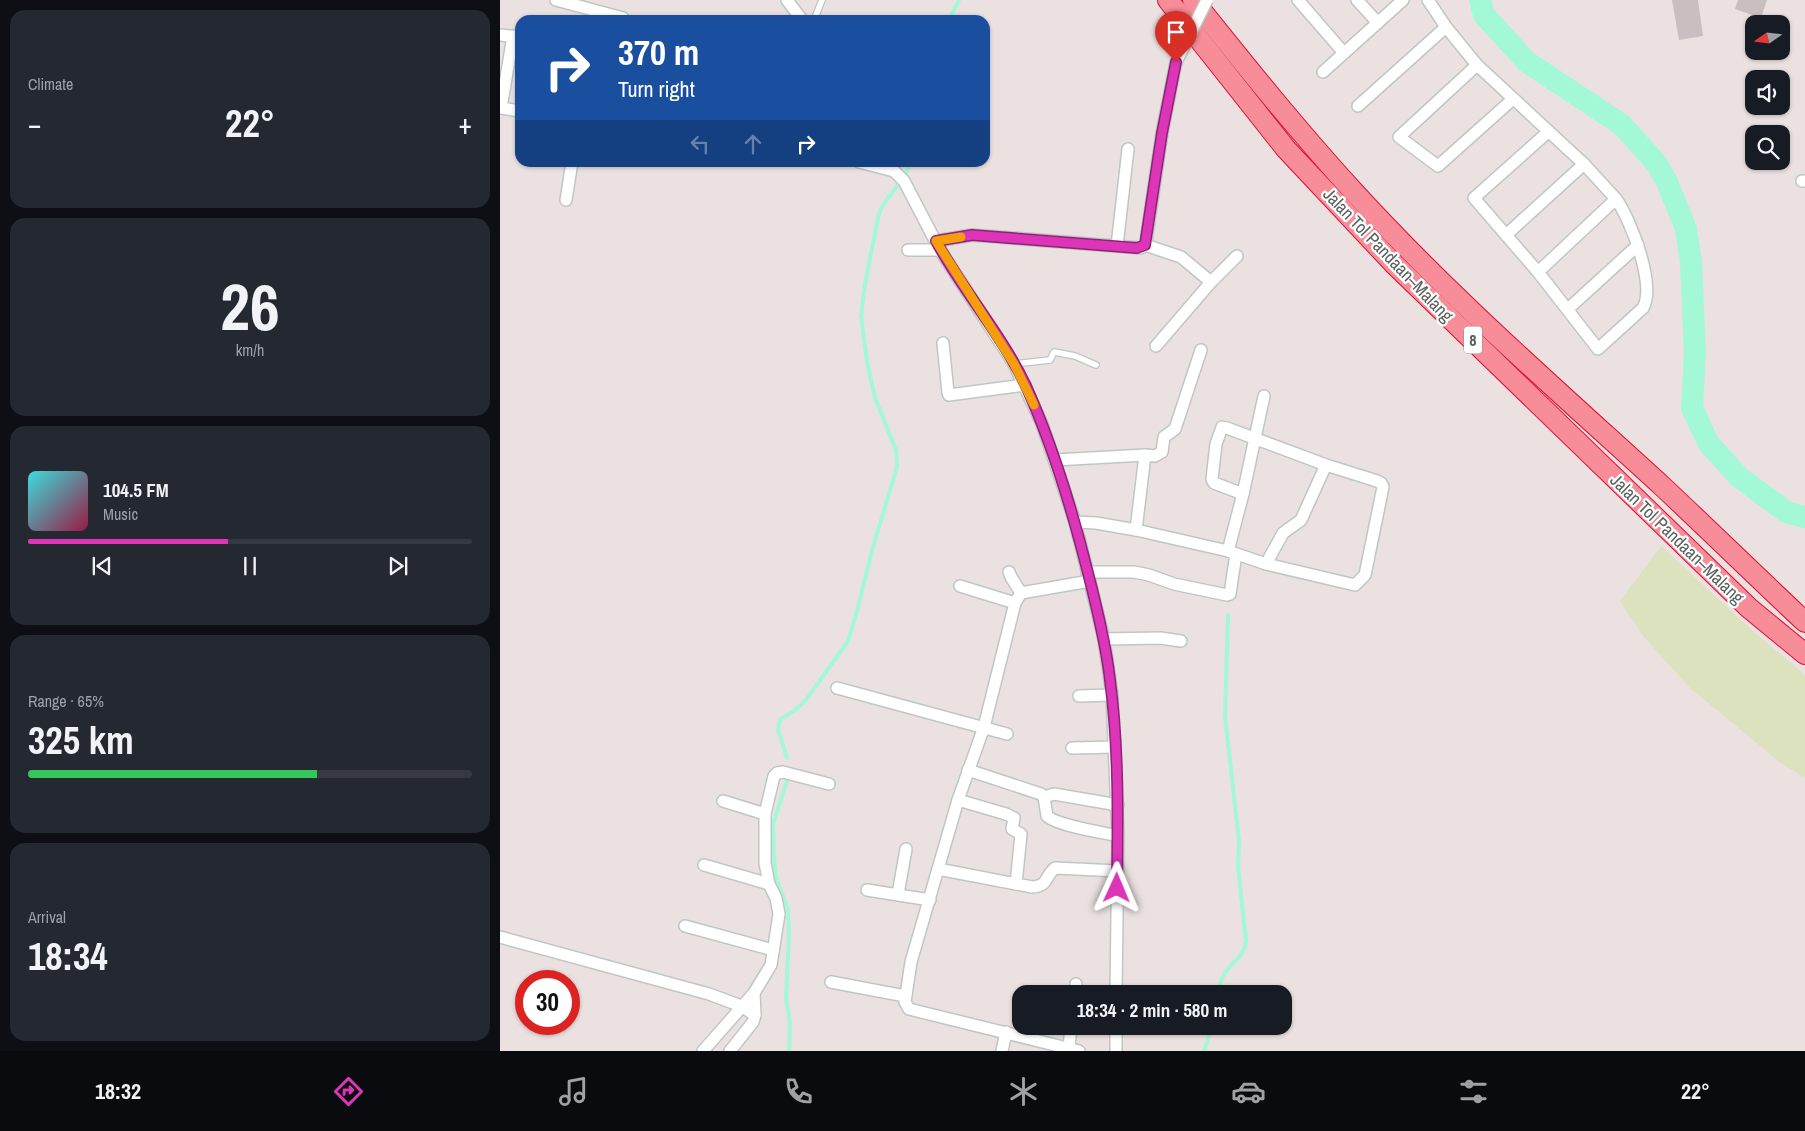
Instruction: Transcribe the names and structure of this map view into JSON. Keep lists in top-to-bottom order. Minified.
{"streets":{"highway":["Jalan Tol Pandaan–Malang","8"]},"north":"left","page":{"tile":["Climate",["26","km/h"],["Range · 65%","325 km"],["Arrival","18:34"]],"turn":["370 m","Turn right"],"heat":["−","22°","+"],"song":["104.5 FM","Music"],"limit":"30","trip":"18:34 · 2 min · 580 m","tabs":["18:32","22°"]}}
